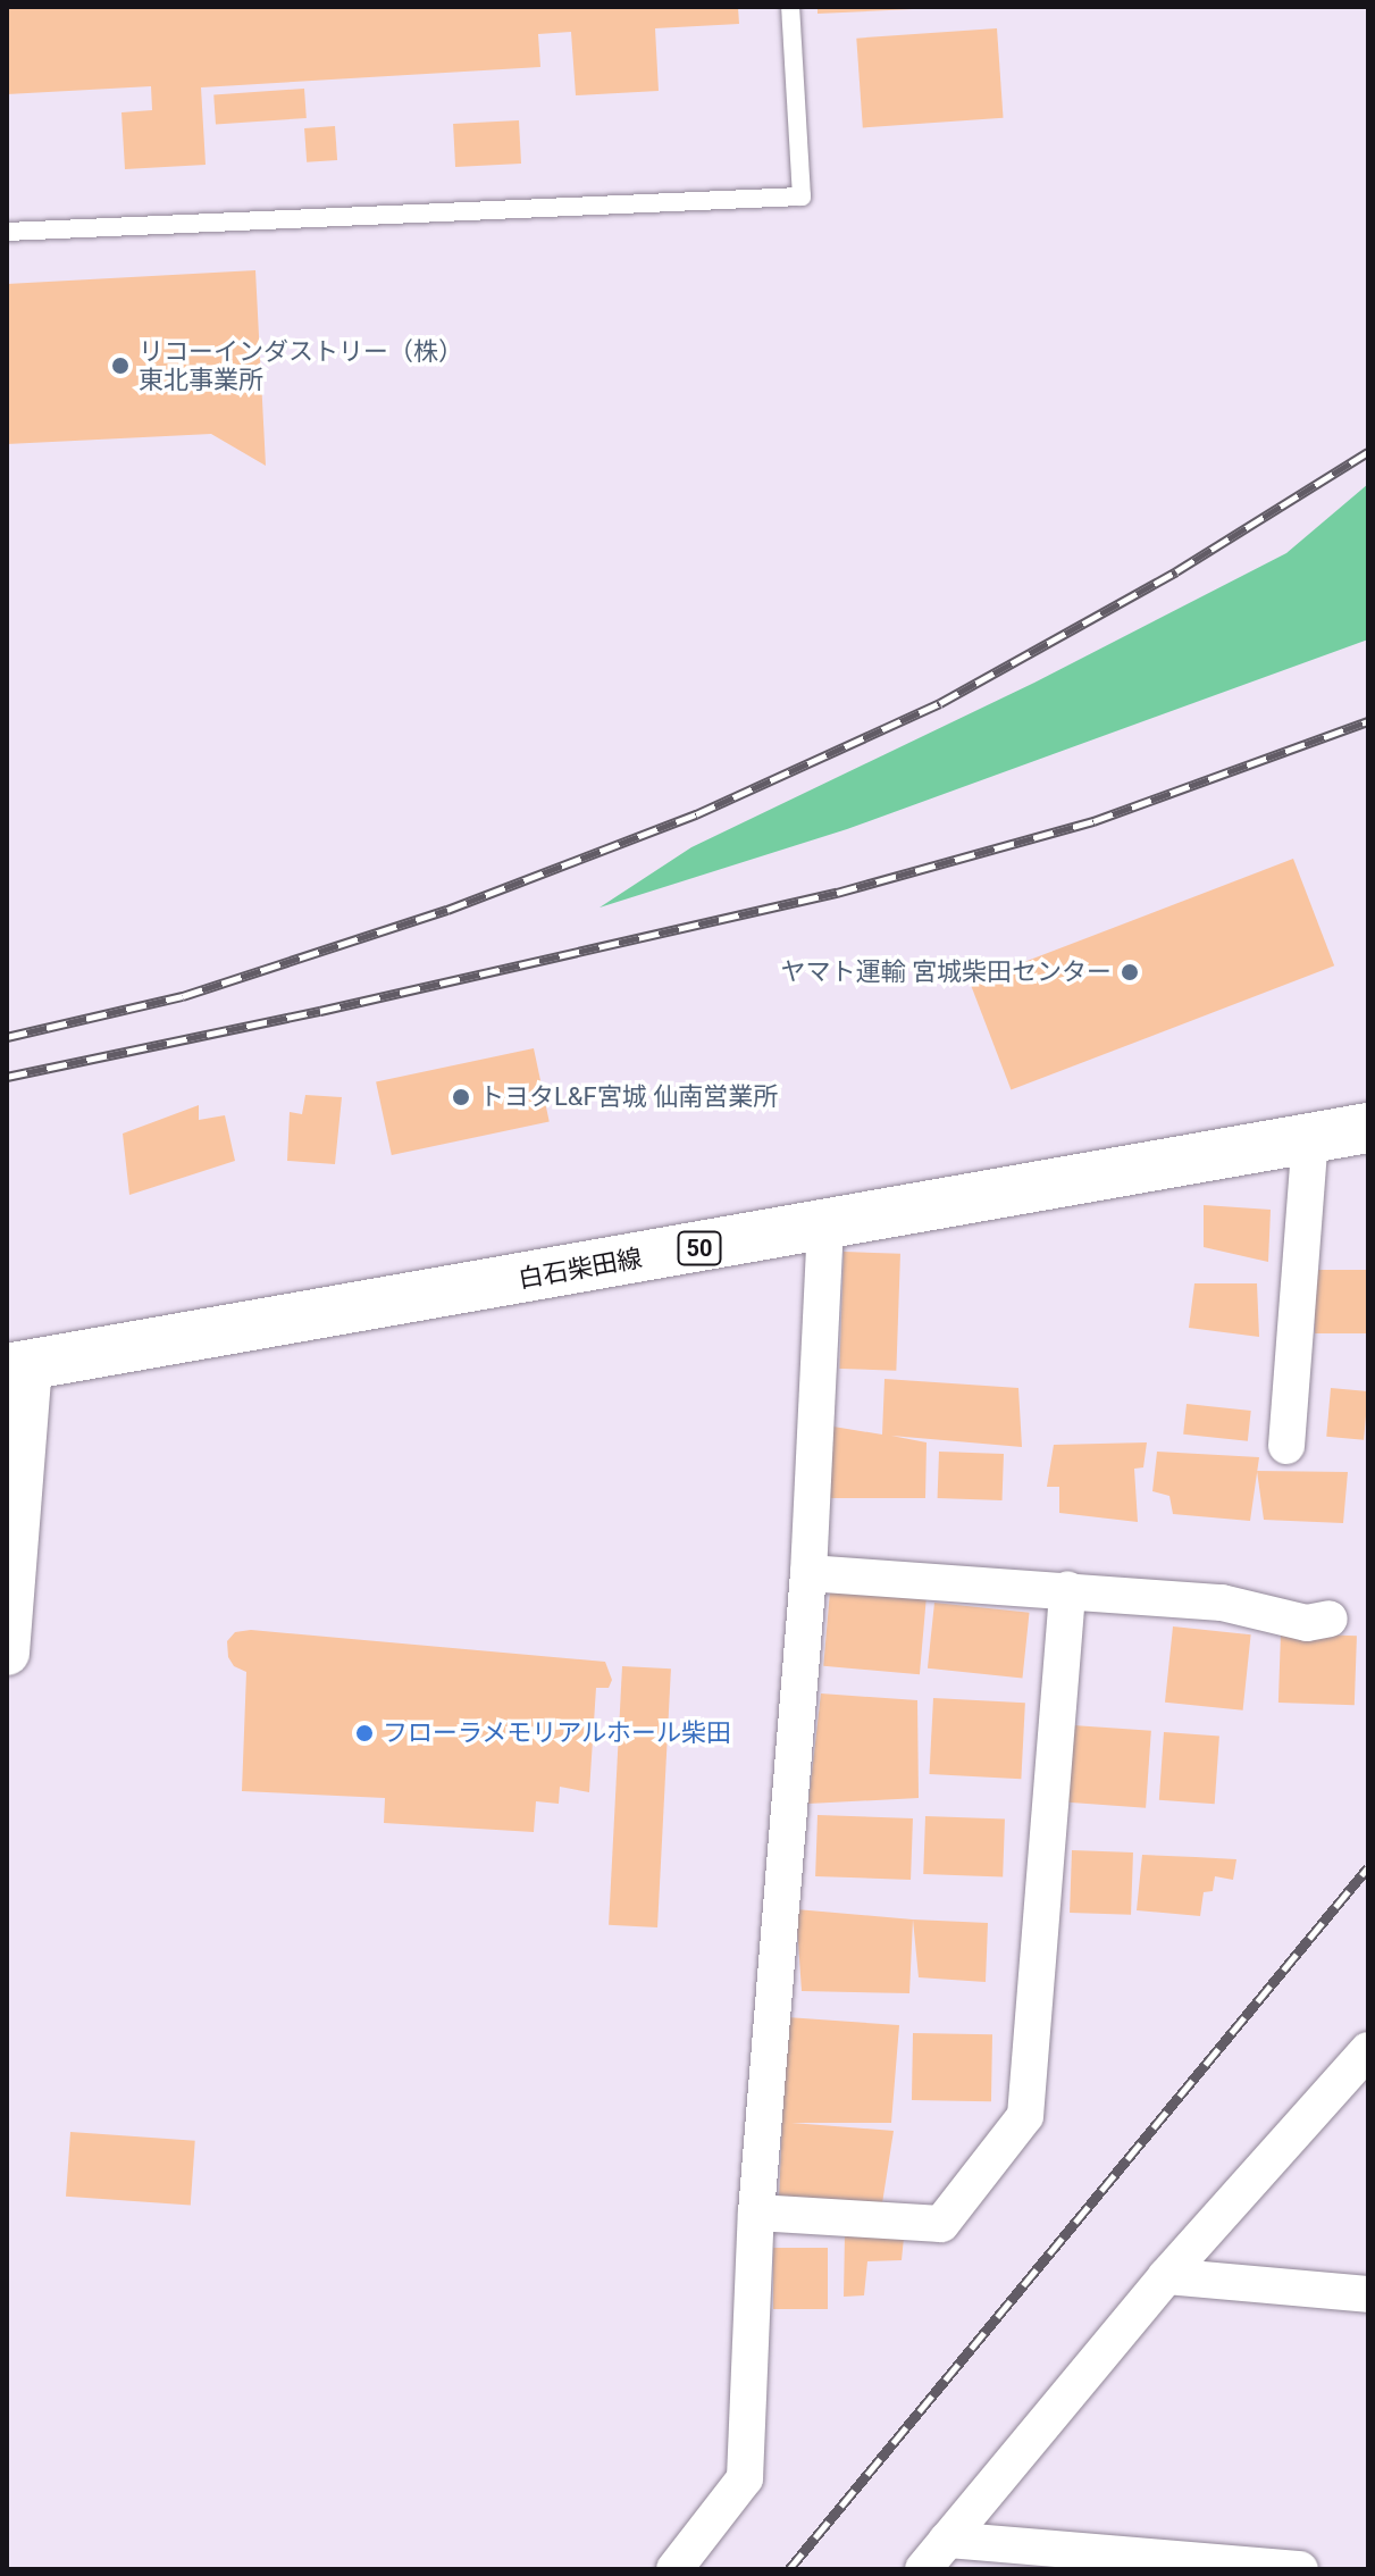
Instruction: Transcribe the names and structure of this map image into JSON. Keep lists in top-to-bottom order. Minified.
{"streets":{"main road":["50","白石柴田線"]},"places":["リコーインダストリー（株） 東北事業所","ヤマト運輸 宮城柴田センター","トヨタL&F宮城 仙南営業所","フローラメモリアルホール柴田"]}
